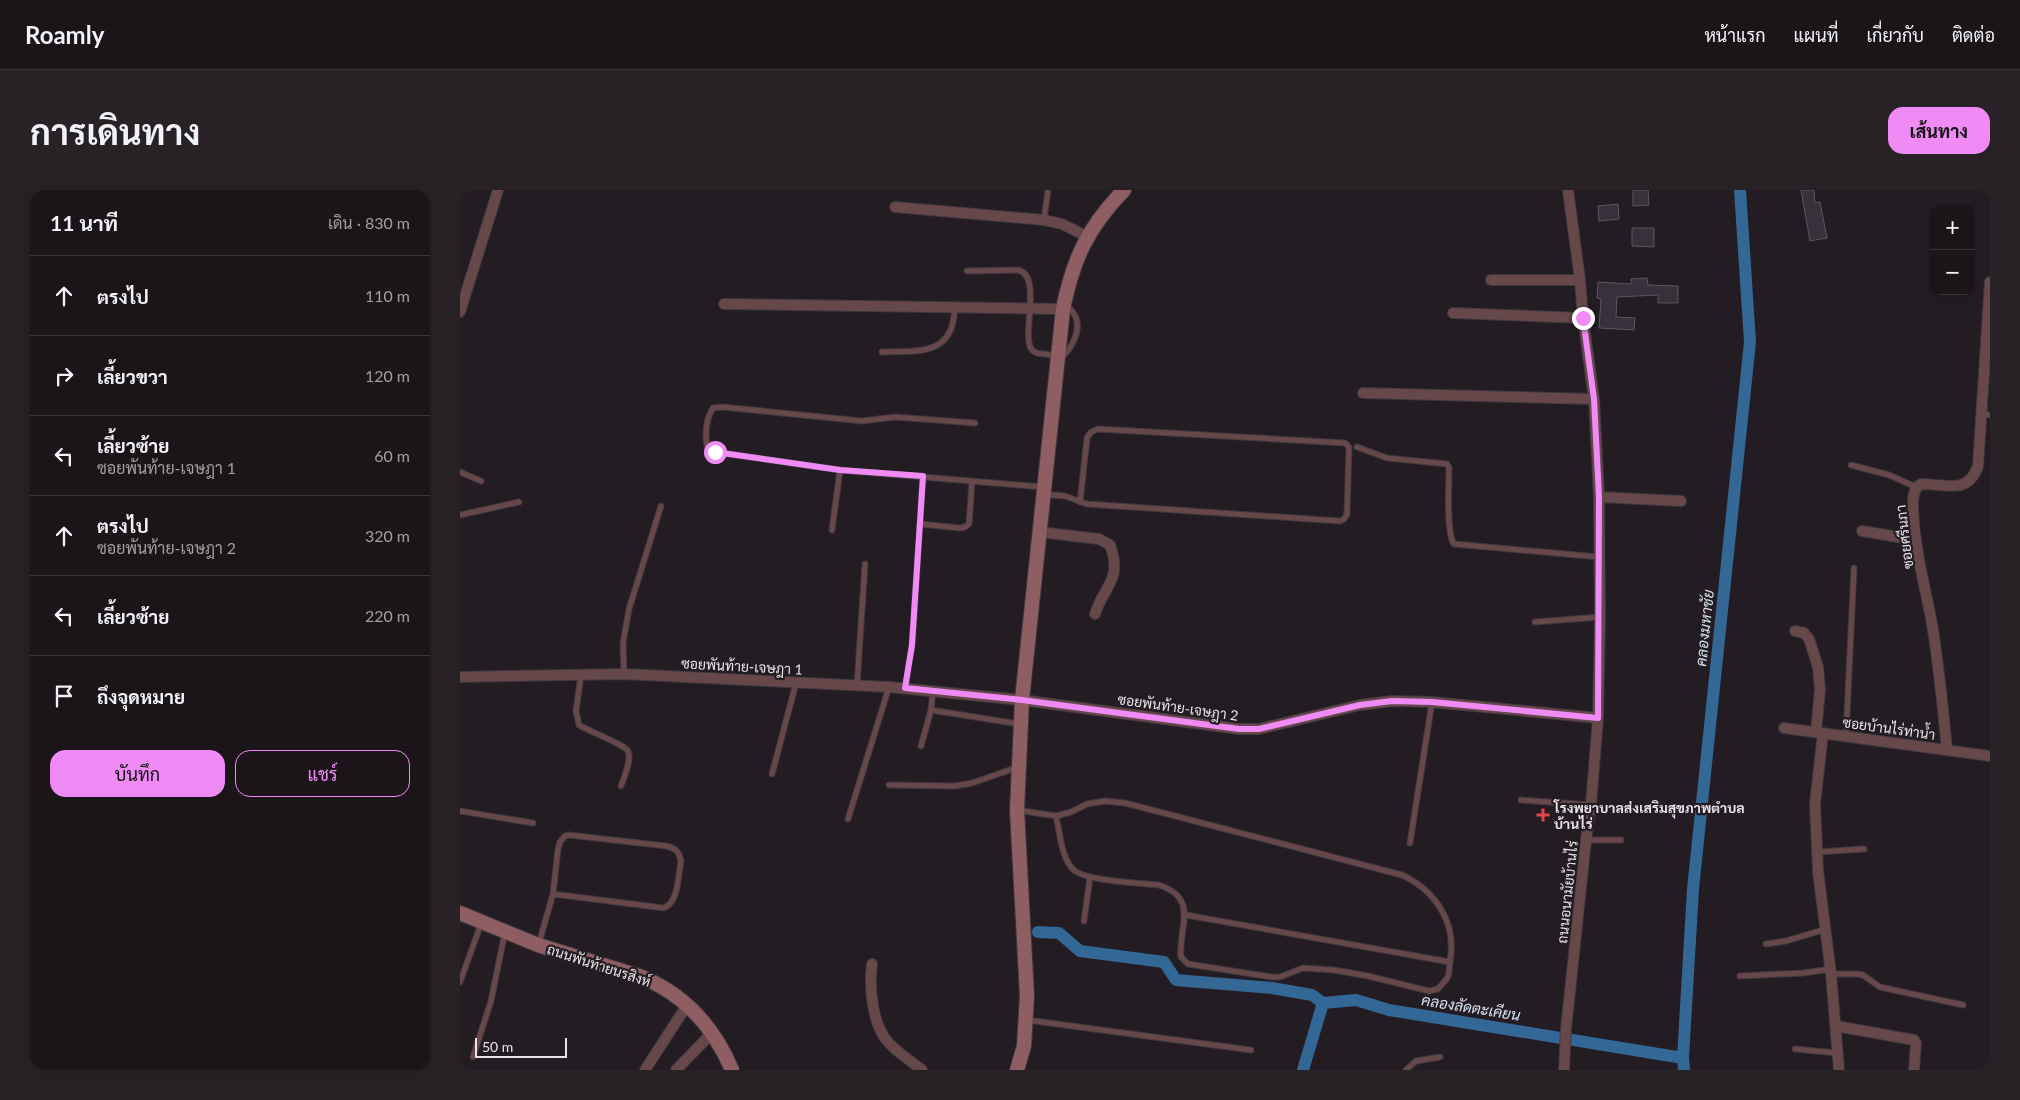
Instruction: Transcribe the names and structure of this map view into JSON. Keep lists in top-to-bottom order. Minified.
{"streets":{"street":["ซอยศรีนภา","ซอยพันท้าย-เจษฎา 1","ซอยพันท้าย-เจษฎา 2","ซอยบ้านไร่ท่าน้ำ","ถนนอนามัยบ้านไร่","ถนนพันท้ายนรสิงห์"]},"crossings":[["ซอยศรีนภา","ซอยบ้านไร่ท่าน้ำ"],["ซอยพันท้าย-เจษฎา 1","ซอยพันท้าย-เจษฎา 2"],["ซอยพันท้าย-เจษฎา 2","ถนนอนามัยบ้านไร่"]],"water":["คลองมหาชัย","คลองลัดตะเคียน"],"places":{"health":["โรงพยาบาลส่งเสริมสุขภาพตำบล บ้านไร่"]},"scale_bar":"50 m","page":{"header":"Roamly","nav":["หน้าแรก","แผนที่","เกี่ยวกับ","ติดต่อ"],"buttons":["เส้นทาง",["บันทึก","แชร์"]],"title":"การเดินทาง","heading":["11 นาที","เดิน · 830 m"],"map_buttons":["+","−"],"list":[["ตรงไป","110 m"],["เลี้ยวขวา","120 m"],["เลี้ยวซ้าย","ซอยพันท้าย-เจษฎา 1","60 m"],["ตรงไป","ซอยพันท้าย-เจษฎา 2","320 m"],["เลี้ยวซ้าย","220 m"],"ถึงจุดหมาย"],"scale":"50 m"}}
